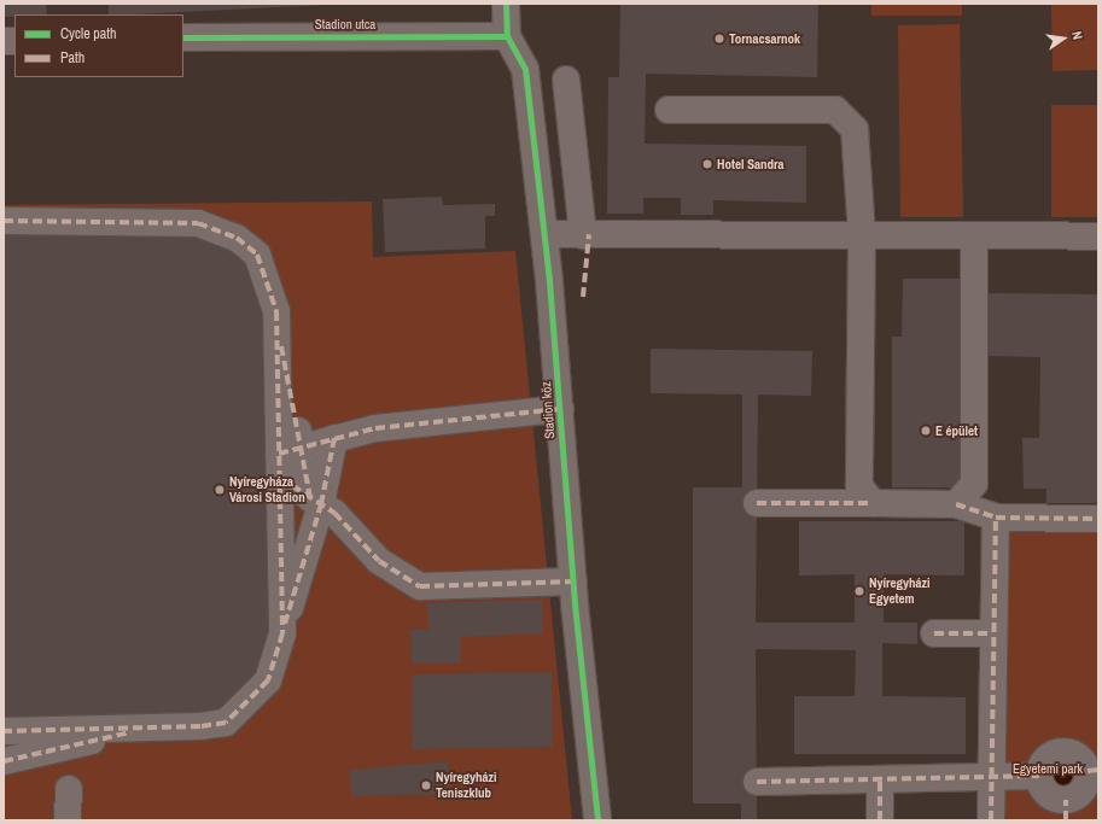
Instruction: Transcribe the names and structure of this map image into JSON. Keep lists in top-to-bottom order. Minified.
{"streets":{"street":["Stadion utca","Stadion köz"]},"crossings":[["Stadion utca","Stadion köz"]],"parks":["Egyetemi park"],"places":["Tornacsarnok","Hotel Sandra","E épület","Nyíregyháza Városi Stadion","Nyíregyházi Egyetem","Nyíregyházi Teniszklub"],"legend":["Cycle path","Path"],"north":"right"}
